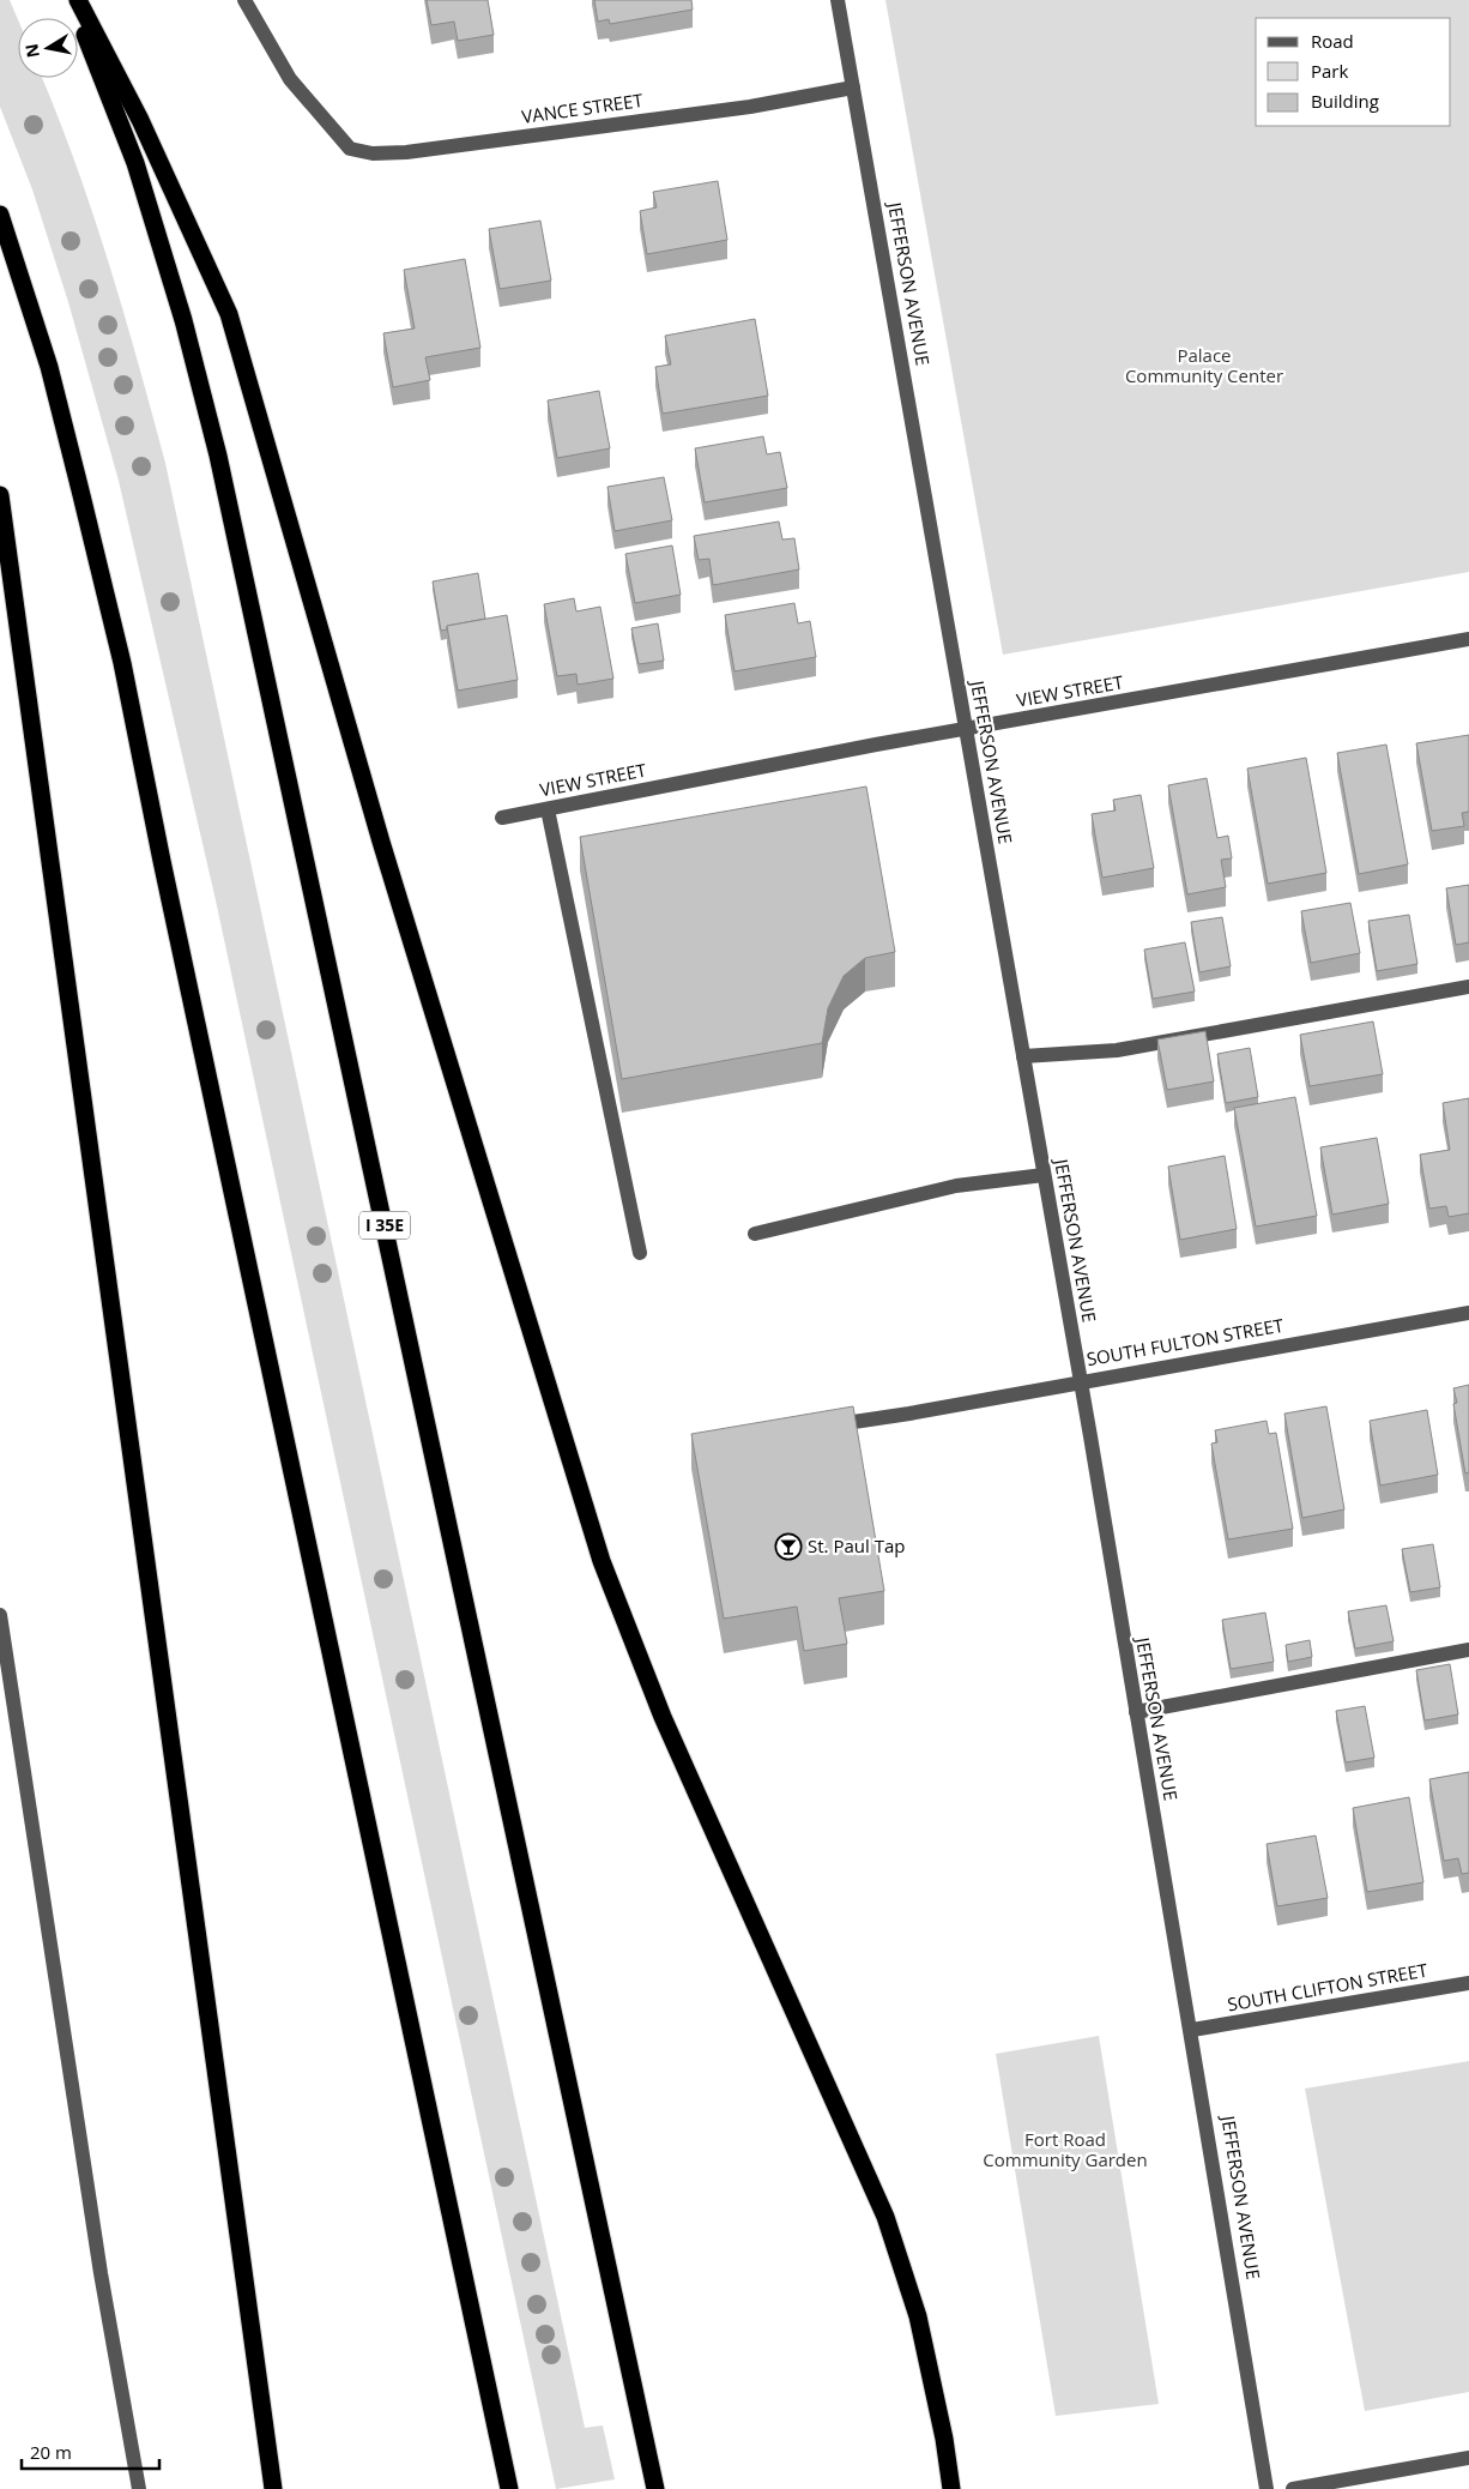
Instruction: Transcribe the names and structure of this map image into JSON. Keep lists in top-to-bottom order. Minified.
{"streets":{"highway":["I 35E"],"street":["VANCE STREET","JEFFERSON AVENUE","VIEW STREET","SOUTH FULTON STREET","SOUTH CLIFTON STREET"]},"crossings":[["VANCE STREET","JEFFERSON AVENUE"],["JEFFERSON AVENUE","VIEW STREET"],["JEFFERSON AVENUE","SOUTH FULTON STREET"],["JEFFERSON AVENUE","SOUTH CLIFTON STREET"]],"parks":["Palace Community Center","Fort Road Community Garden"],"places":{"bar":["St. Paul Tap"]},"legend":["Road","Park","Building"],"scale_bar":"20 m","north":"left"}
